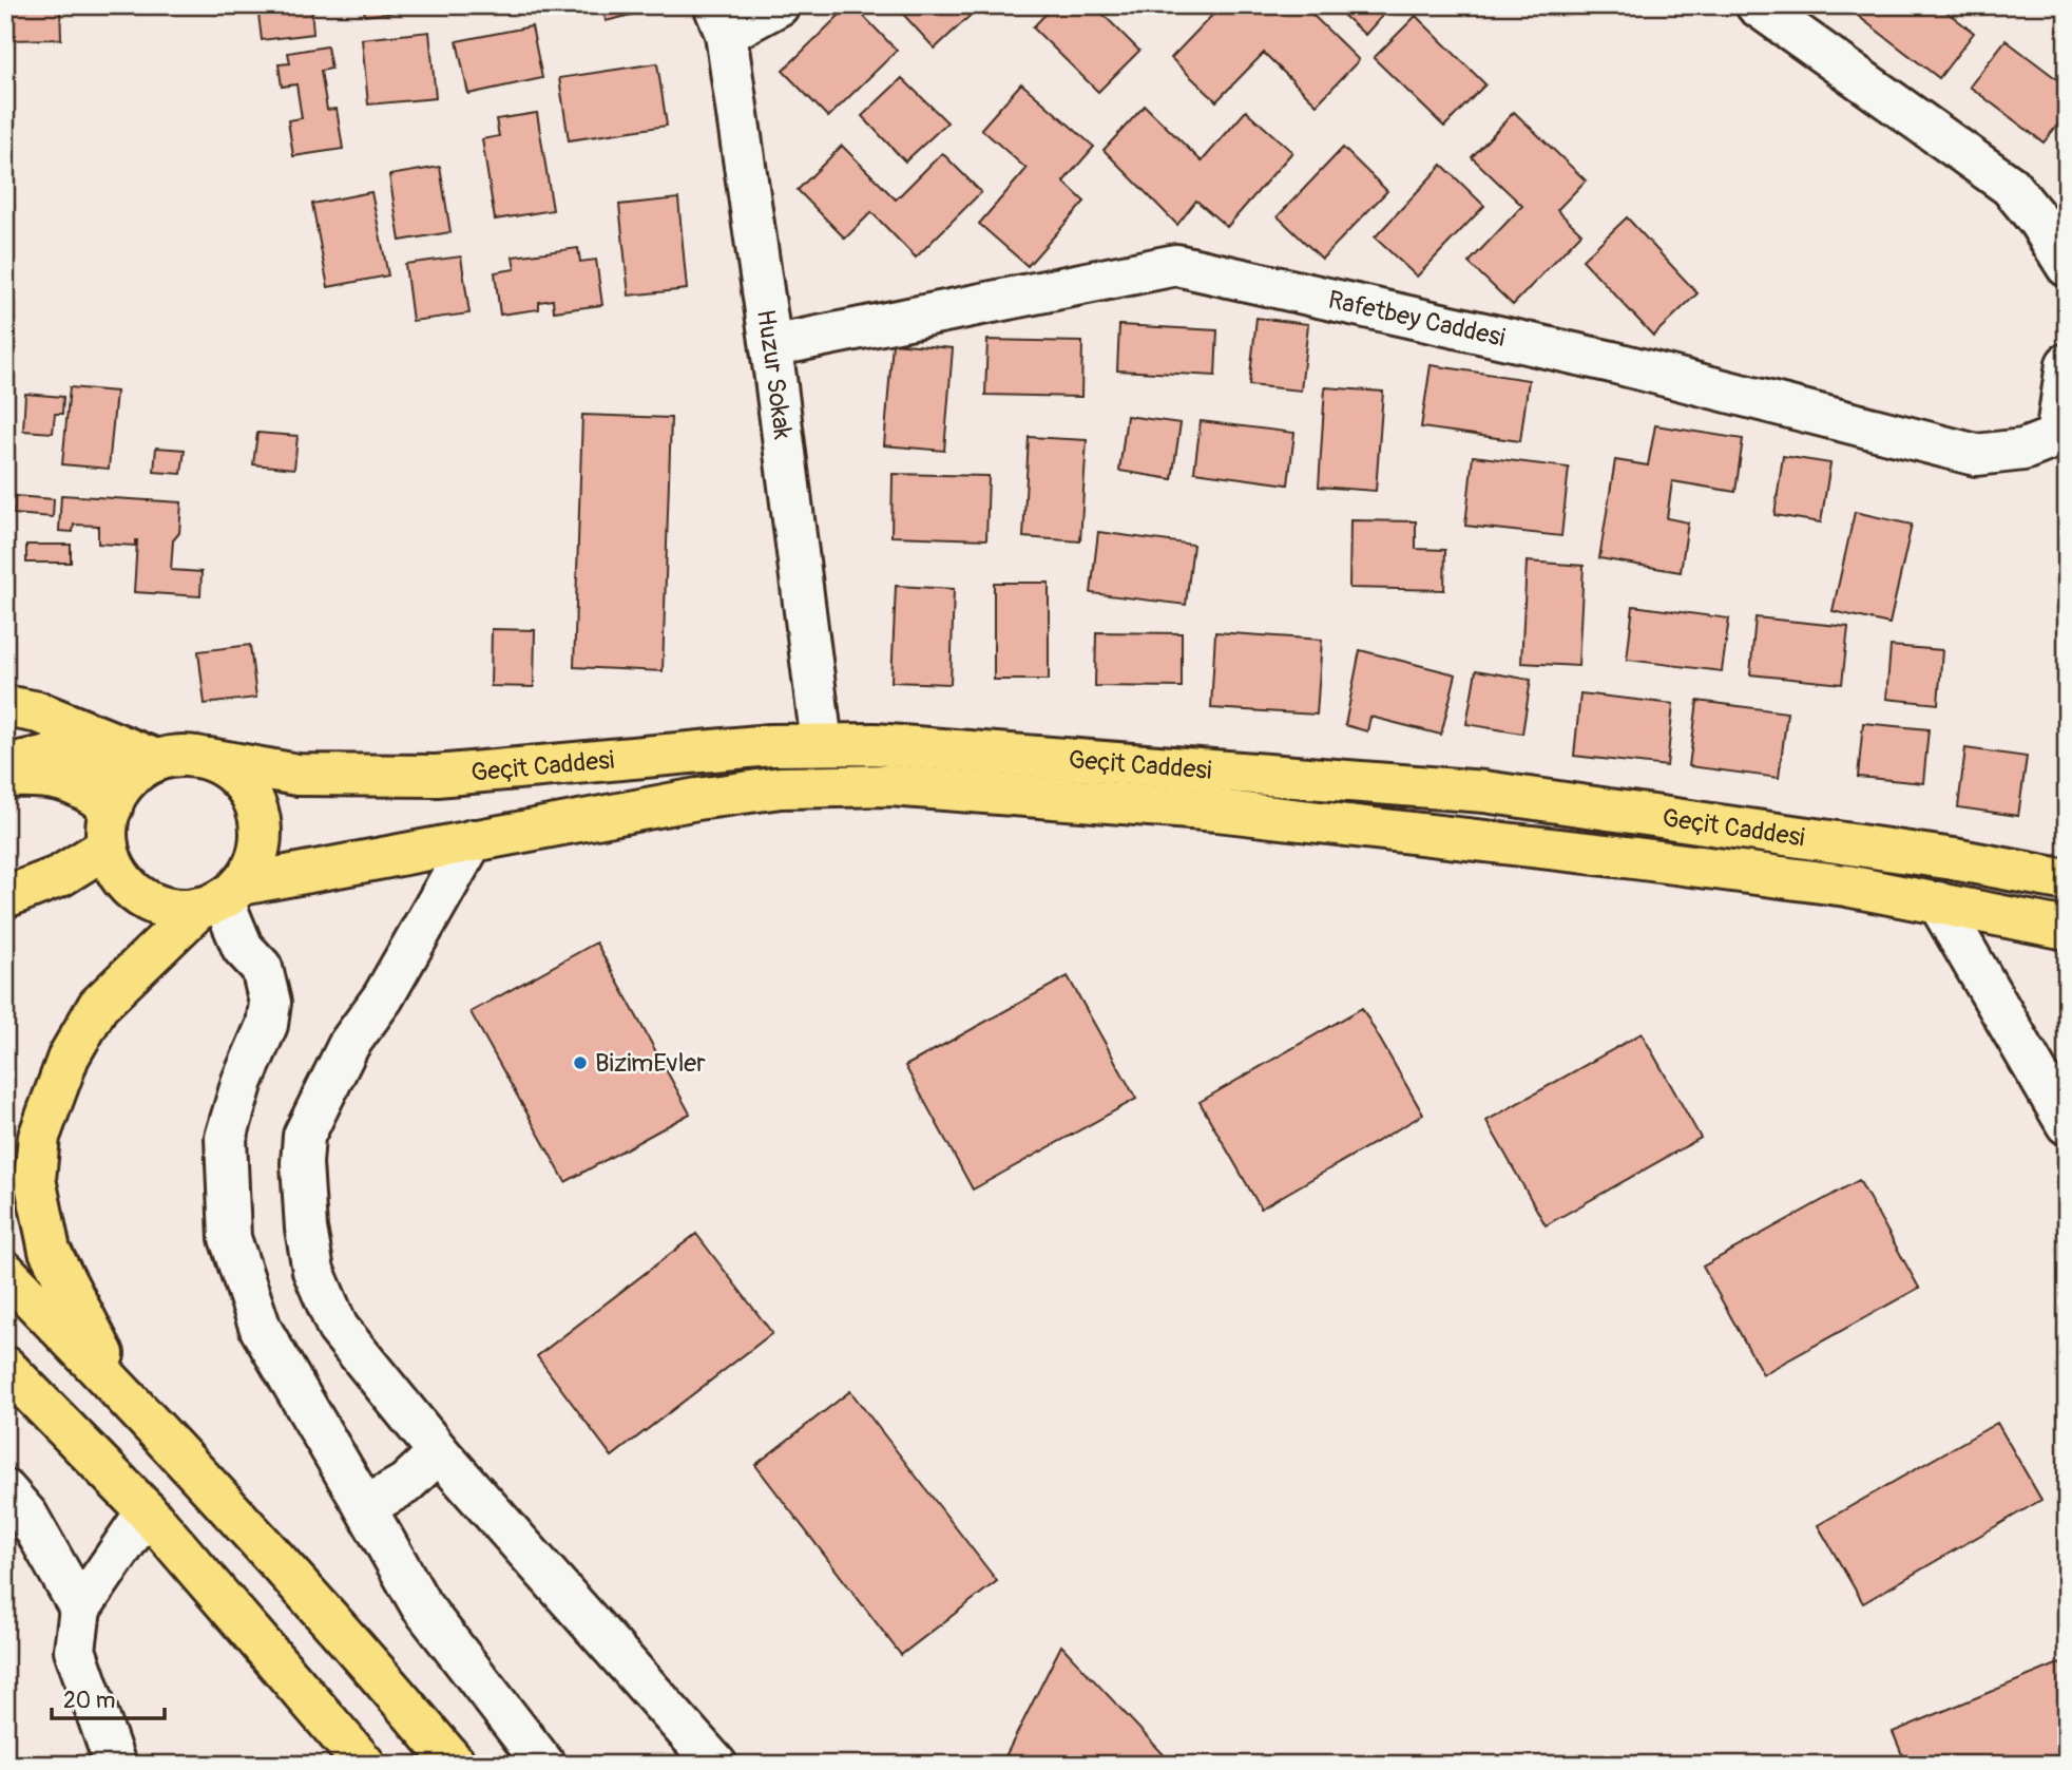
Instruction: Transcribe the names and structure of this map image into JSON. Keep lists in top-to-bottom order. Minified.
{"streets":{"main road":["Geçit Caddesi"],"street":["Rafetbey Caddesi","Huzur Sokak"]},"crossings":[["Rafetbey Caddesi","Huzur Sokak"],["Huzur Sokak","Geçit Caddesi"]],"places":["BizimEvler"],"scale_bar":"20 m"}
